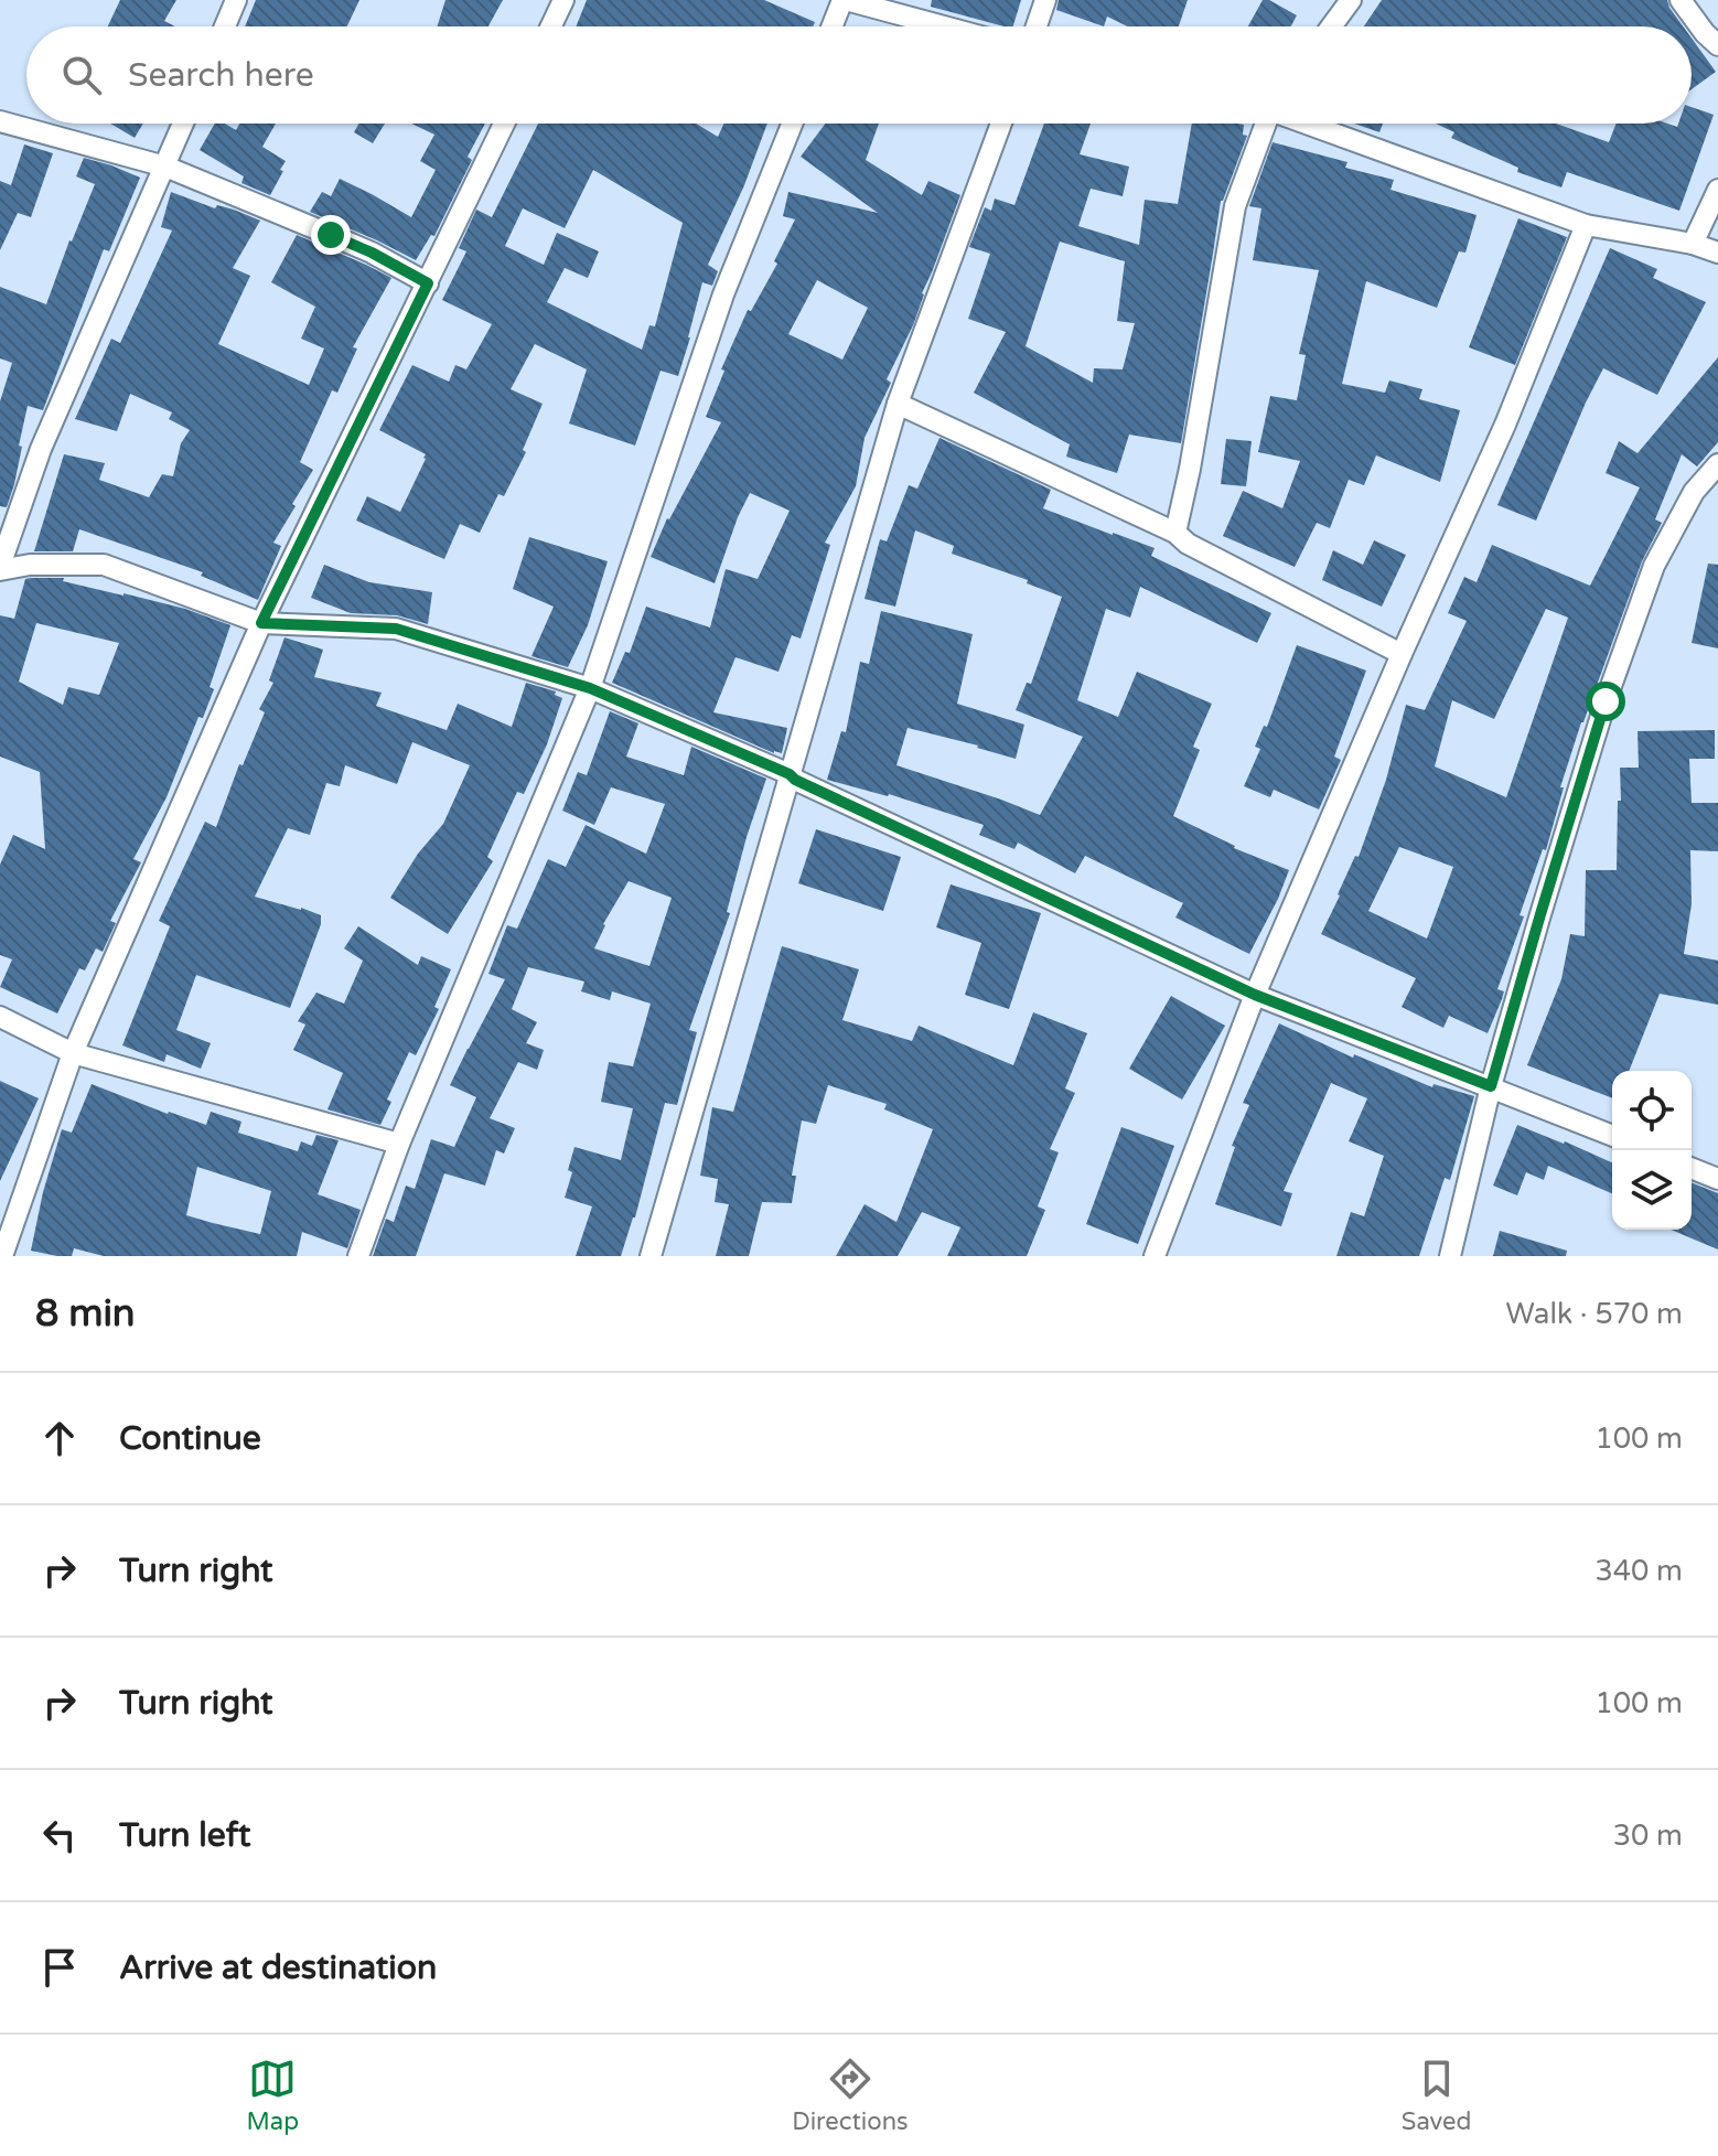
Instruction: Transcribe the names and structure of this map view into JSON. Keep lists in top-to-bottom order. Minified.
{"page":{"search":"Search here","heading":["8 min","Walk · 570 m"],"list":[["Continue","100 m"],["Turn right","340 m"],["Turn right","100 m"],["Turn left","30 m"],"Arrive at destination"],"nav":["Map","Directions","Saved"]}}
